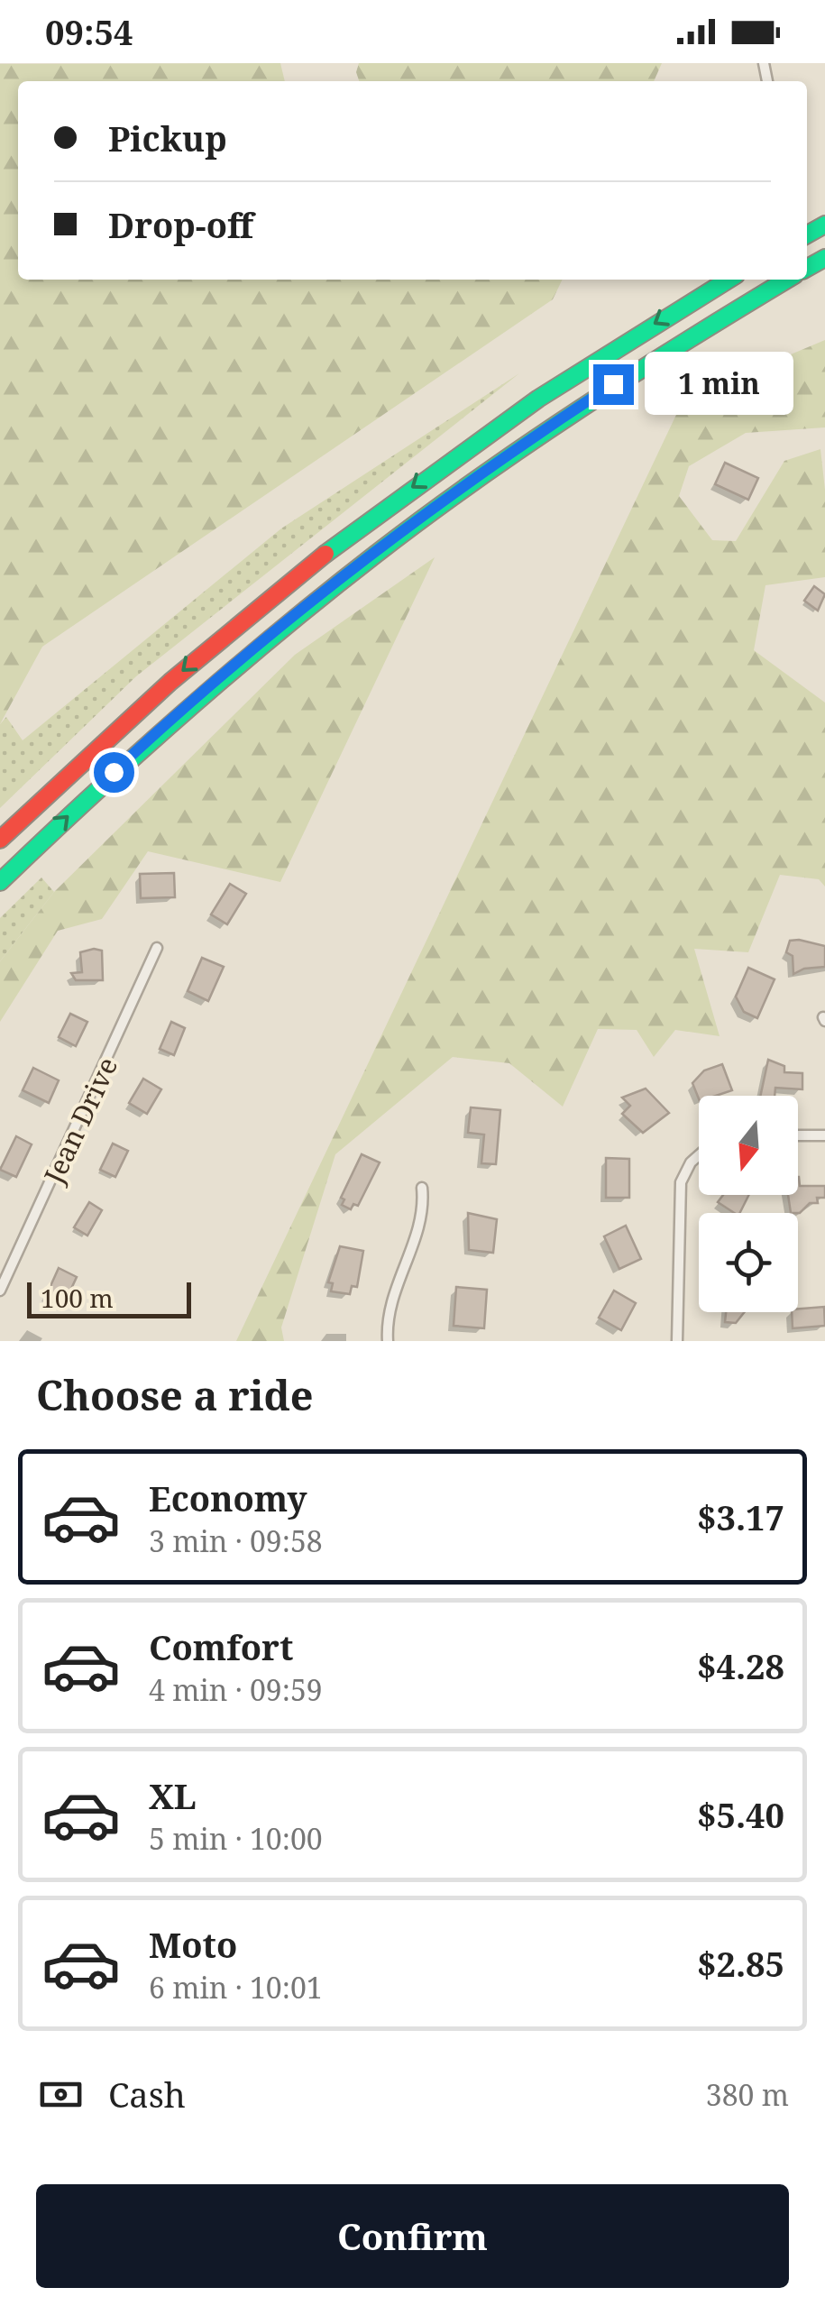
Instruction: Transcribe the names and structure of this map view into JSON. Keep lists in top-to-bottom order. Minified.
{"streets":{"street":["Jean Drive"]},"scale_bar":"100 m","north":"bottom","page":{"status":"09:54","banner":["Pickup","Drop-off"],"bubble":"1 min","scale":"100 m","heading":"Choose a ride","list":[{"name":"Economy","note":"3 min · 09:58","value":"$3.17"},{"name":"Comfort","note":"4 min · 09:59","value":"$4.28"},{"name":"XL","note":"5 min · 10:00","value":"$5.40"},{"name":"Moto","note":"6 min · 10:01","value":"$2.85"}],"pay":["Cash","380 m"],"buttons":"Confirm"}}
